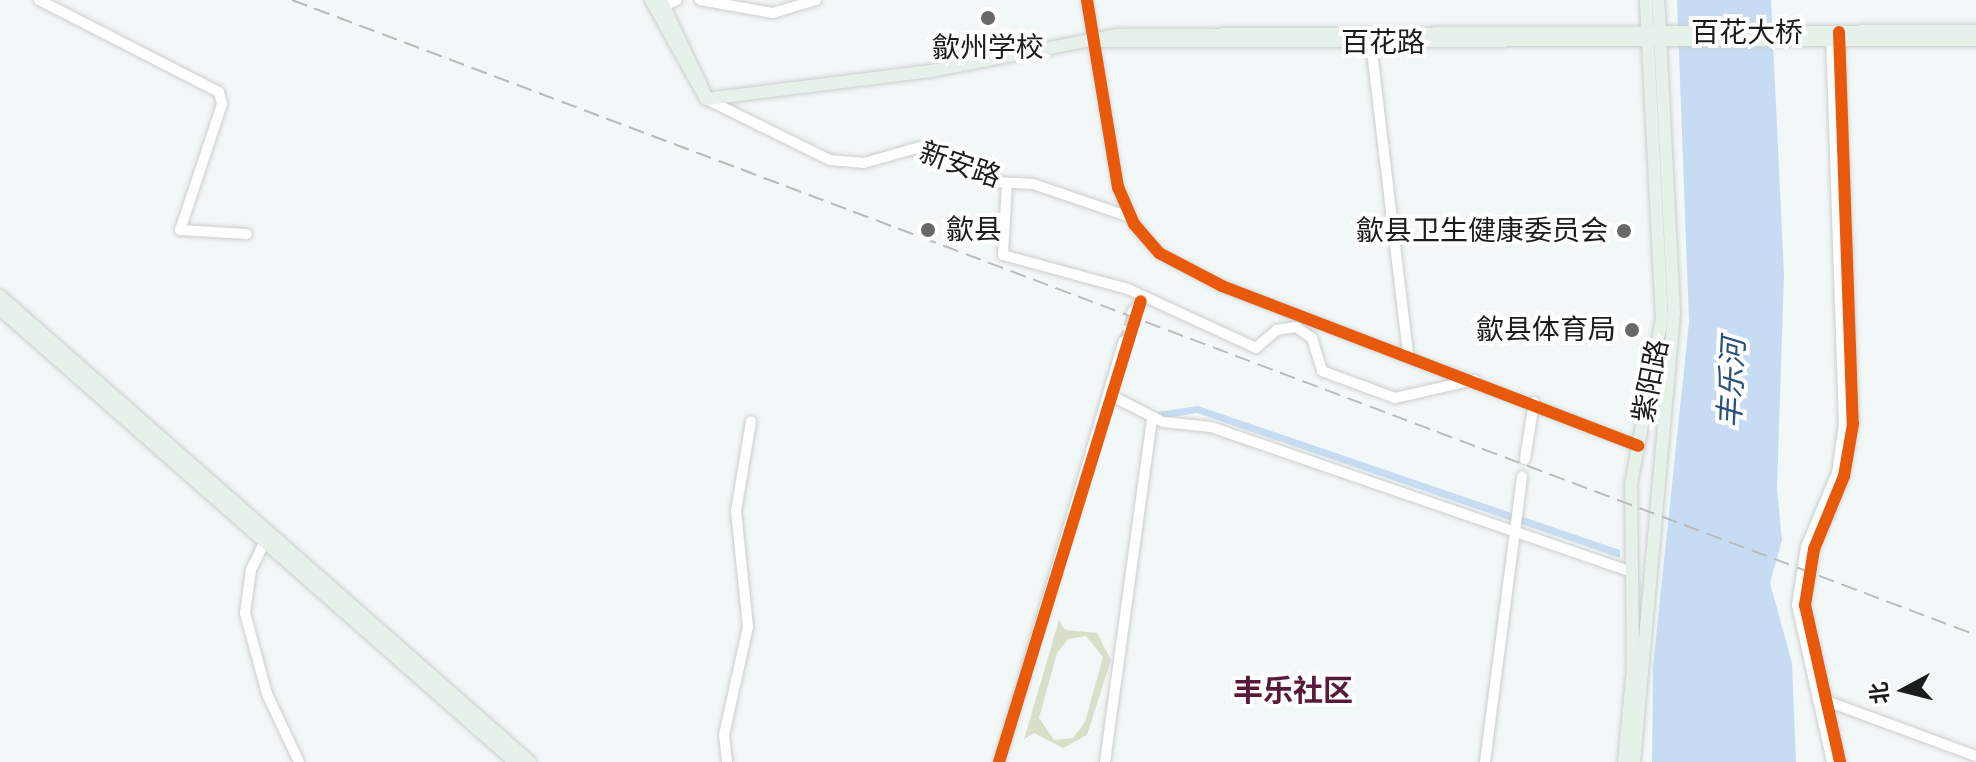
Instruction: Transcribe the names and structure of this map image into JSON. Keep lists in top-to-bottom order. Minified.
{"streets":{"main road":["百花大桥","百花路","紫阳路"],"street":["新安路"]},"crossings":[["百花大桥","百花路"],["百花大桥","紫阳路"],["百花路","新安路"],["百花路","紫阳路"]],"districts":["丰乐社区"],"water":["丰乐河"],"places":["歙州学校","歙县","歙县卫生健康委员会","歙县体育局"],"north":"left"}
